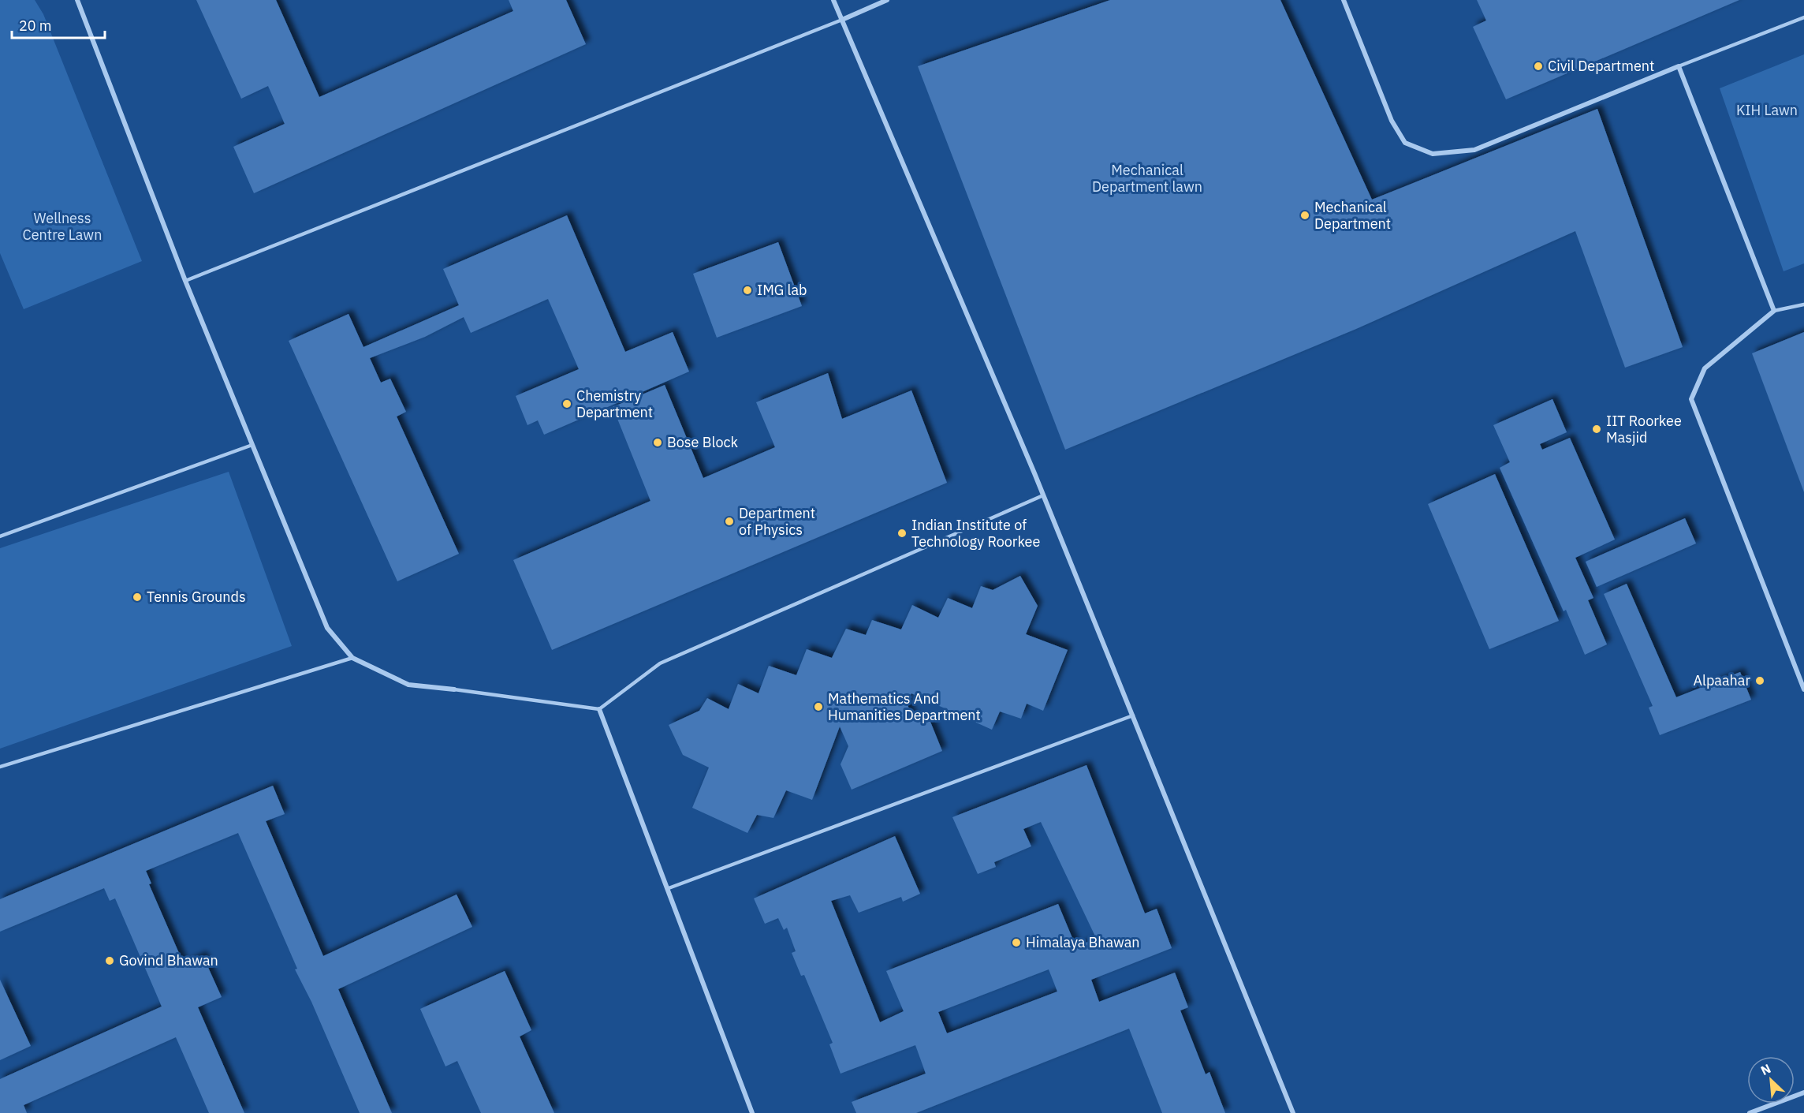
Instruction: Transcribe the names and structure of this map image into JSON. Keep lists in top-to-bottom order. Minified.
{"parks":["KIH Lawn","Mechanical Department lawn","Wellness Centre Lawn"],"places":["Civil Department","Mechanical Department","IMG lab","Chemistry Department","IIT Roorkee Masjid","Bose Block","Department of Physics","Indian Institute of Technology Roorkee","Tennis Grounds","Alpaahar","Mathematics And Humanities Department","Himalaya Bhawan","Govind Bhawan"],"scale_bar":"20 m","north":"top left"}
